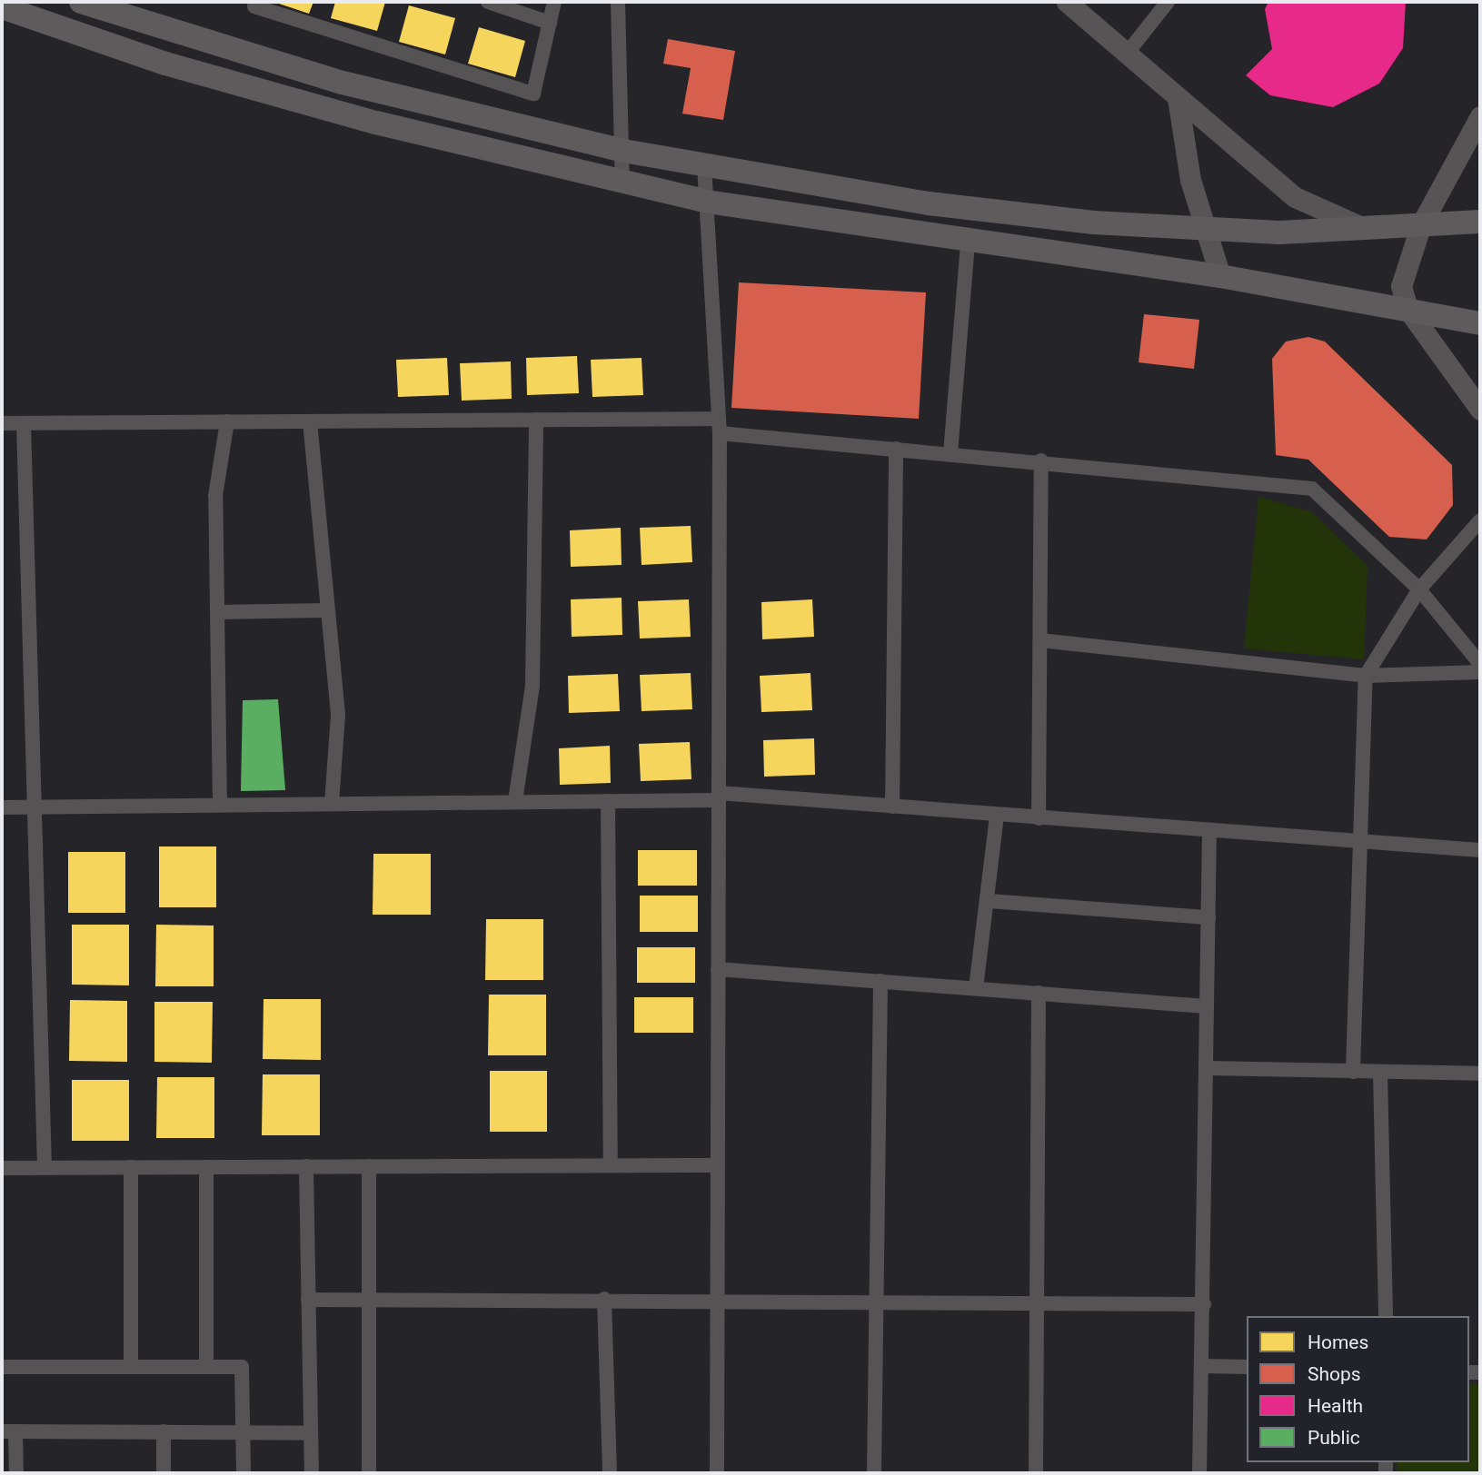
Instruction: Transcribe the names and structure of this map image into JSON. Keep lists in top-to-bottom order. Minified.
{"legend":["Homes","Shops","Health","Public"]}
